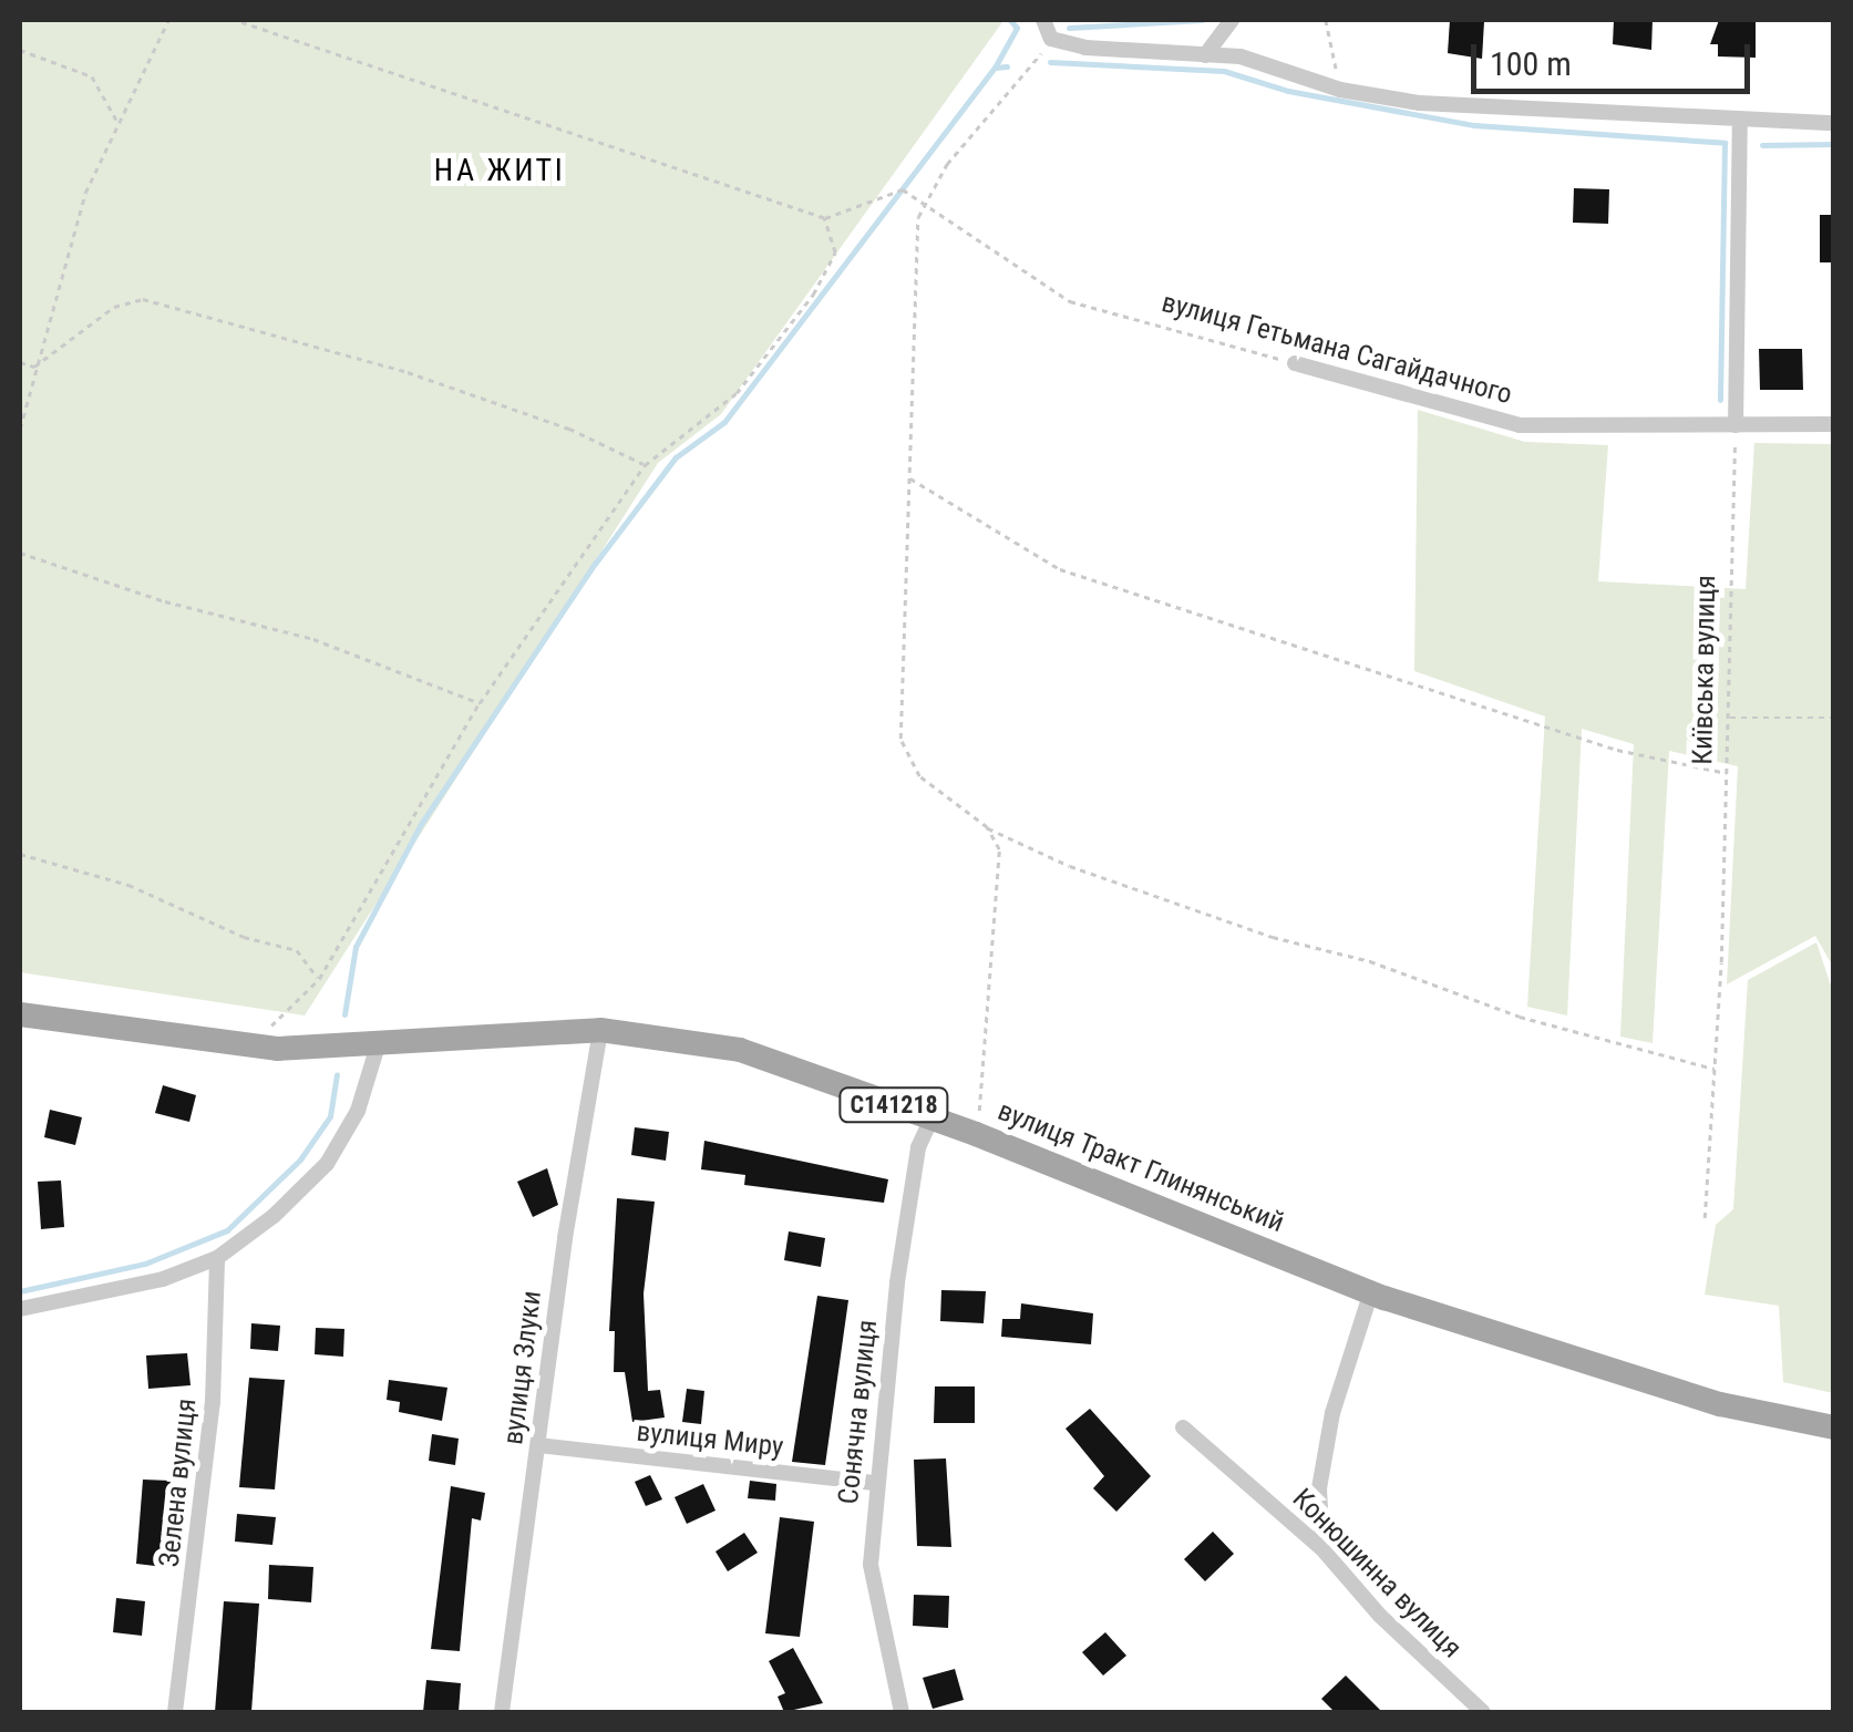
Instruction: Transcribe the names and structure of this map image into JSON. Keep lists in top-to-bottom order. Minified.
{"streets":{"main road":["С141218","вулиця Тракт Глинянський"],"street":["вулиця Гетьмана Сагайдачного","вулиця Злуки","Сонячна вулиця","вулиця Миру","Зелена вулиця","Конюшинна вулиця"],"path":["Київська вулиця"]},"crossings":[["вулиця Гетьмана Сагайдачного","Київська вулиця"],["вулиця Тракт Глинянський","вулиця Злуки"],["вулиця Тракт Глинянський","Сонячна вулиця"],["вулиця Злуки","вулиця Миру"],["Сонячна вулиця","вулиця Миру"]],"districts":["НА ЖИТІ"],"scale_bar":"100 m"}
